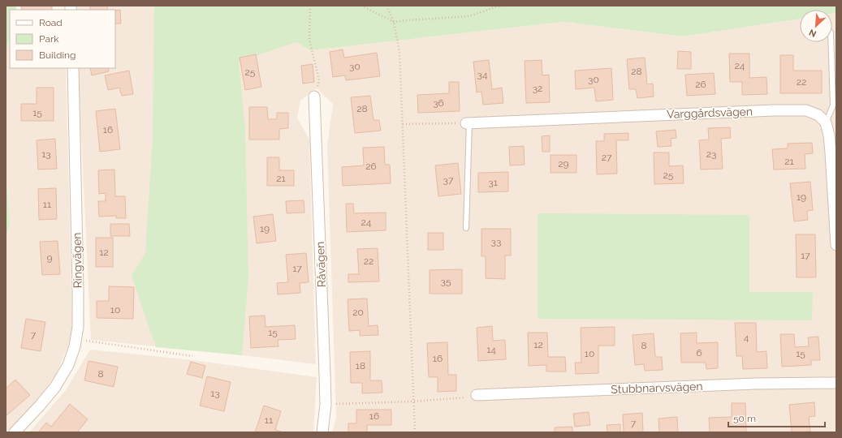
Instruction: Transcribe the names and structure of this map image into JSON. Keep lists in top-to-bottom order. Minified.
{"streets":{"street":["Varggårdsvägen","Ringvägen","Råvägen","Stubbnarvsvägen"]},"house_numbers":["24","30","28","25","34","30","22","26","32","36","28","15","16","13","23","27","21","29","26","25","21","37","31","19","11","24","19","33","12","17","9","22","17","35","10","20","15","7","4","12","8","14","6","10","15","16","18","8","13","16","11","7"],"legend":["Road","Park","Building"],"scale_bar":"50 m","north":"bottom left"}
